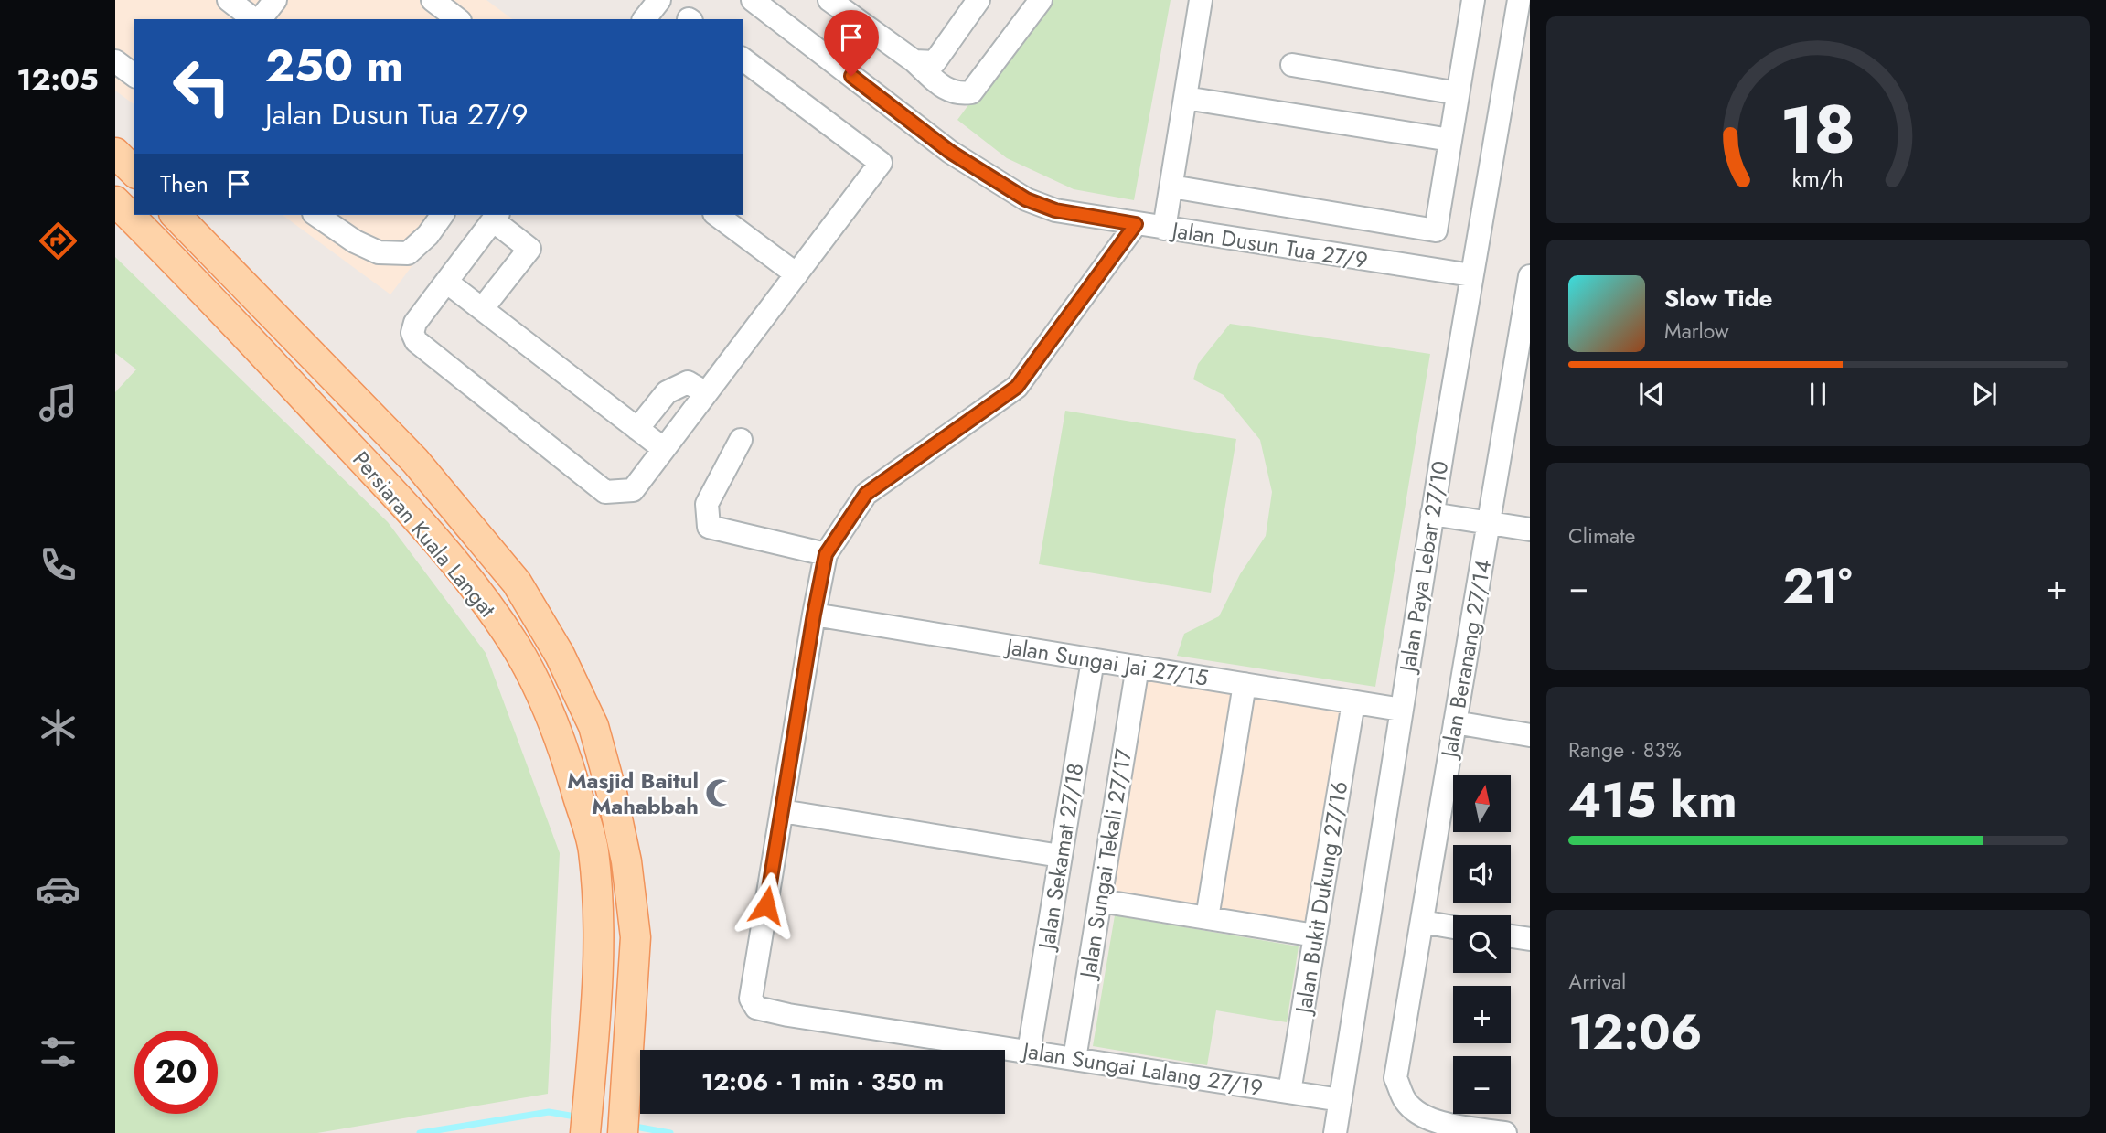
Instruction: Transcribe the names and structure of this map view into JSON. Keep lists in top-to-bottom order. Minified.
{"streets":{"main road":["Persiaran Kuala Langat"],"street":["Jalan Dusun Tua 27/9","Jalan Paya Lebar 27/10","Jalan Beranang 27/14","Jalan Sungai Jai 27/15","Jalan Sekamat 27/18","Jalan Sungai Tekali 27/17","Jalan Bukit Dukung 27/16","Jalan Sungai Lalang 27/19"]},"crossings":[["Jalan Dusun Tua 27/9","Jalan Paya Lebar 27/10"],["Jalan Paya Lebar 27/10","Jalan Sungai Jai 27/15"],["Jalan Paya Lebar 27/10","Jalan Sungai Lalang 27/19"],["Jalan Sungai Jai 27/15","Jalan Sekamat 27/18"],["Jalan Sungai Jai 27/15","Jalan Sungai Tekali 27/17"],["Jalan Sungai Jai 27/15","Jalan Bukit Dukung 27/16"],["Jalan Sekamat 27/18","Jalan Sungai Lalang 27/19"],["Jalan Sungai Tekali 27/17","Jalan Sungai Lalang 27/19"],["Jalan Bukit Dukung 27/16","Jalan Sungai Lalang 27/19"]],"places":{"mosque":["Masjid Baitul Mahabbah"]},"north":"top","page":{"tabs":"12:05","turn":["250 m","Jalan Dusun Tua 27/9"],"then":"Then","song":["Slow Tide","Marlow"],"tile":["Climate",["Range · 83%","415 km"],["Arrival","12:06"]],"heat":["−","21°","+"],"map_buttons":["+","−"],"limit":"20","trip":"12:06 · 1 min · 350 m","gauge":["18","km/h"]}}
